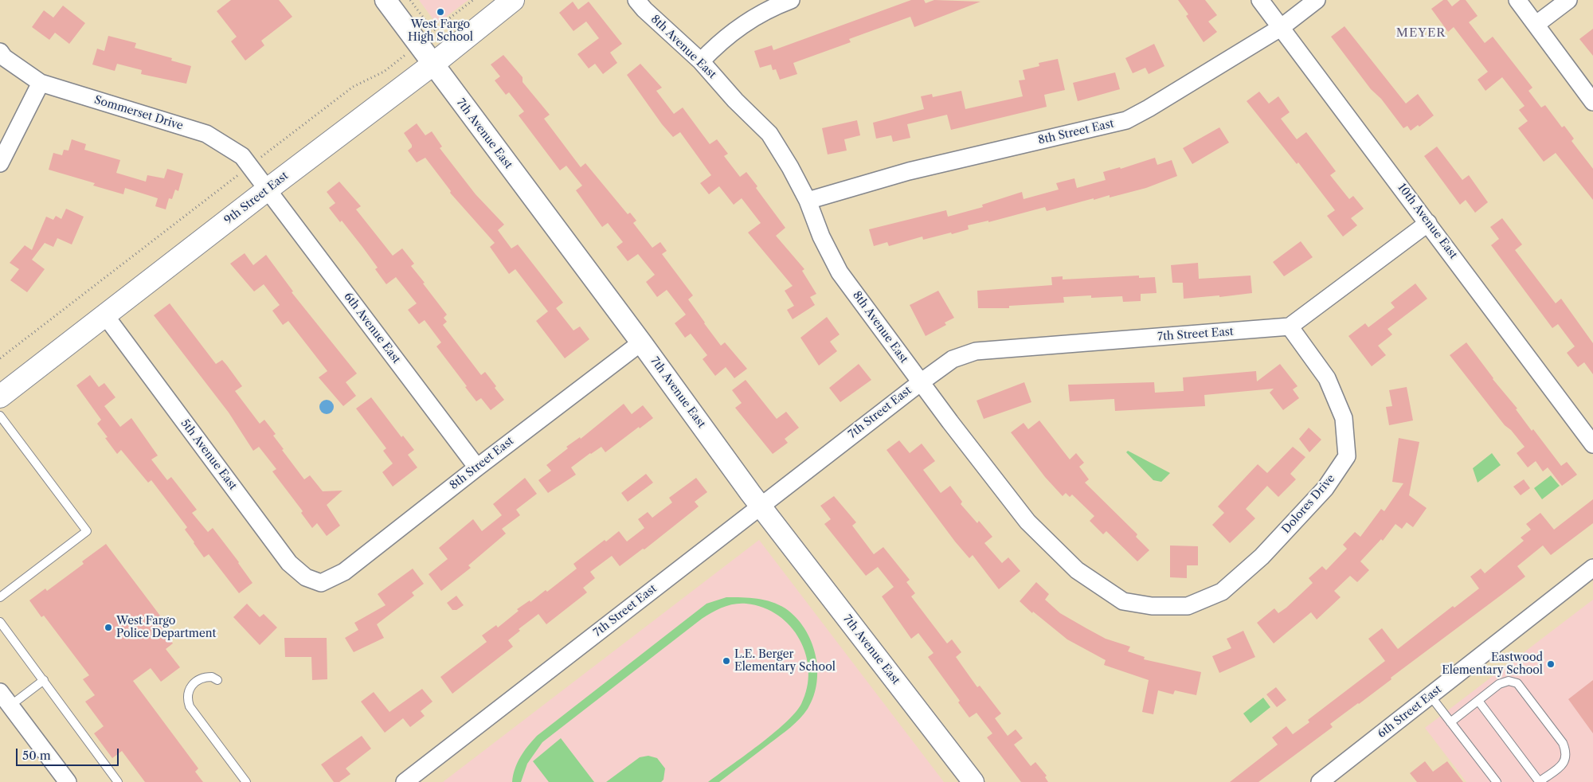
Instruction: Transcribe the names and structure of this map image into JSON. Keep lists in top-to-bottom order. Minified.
{"streets":{"main road":["9th Street East"],"street":["8th Avenue East","Sommerset Drive","8th Street East","7th Avenue East","10th Avenue East","6th Avenue East","7th Street East","5th Avenue East","Dolores Drive","6th Street East"]},"crossings":[["8th Avenue East","8th Street East"],["8th Avenue East","7th Street East"],["8th Avenue East","Dolores Drive"],["Sommerset Drive","9th Street East"],["Sommerset Drive","6th Avenue East"],["8th Street East","7th Avenue East"],["8th Street East","10th Avenue East"],["8th Street East","6th Avenue East"],["8th Street East","5th Avenue East"],["7th Avenue East","9th Street East"],["7th Avenue East","7th Street East"],["9th Street East","6th Avenue East"],["9th Street East","5th Avenue East"],["7th Street East","Dolores Drive"]],"districts":["MEYER"],"places":["West Fargo High School","West Fargo Police Department","L.E. Berger Elementary School","Eastwood Elementary School"],"scale_bar":"50 m"}
